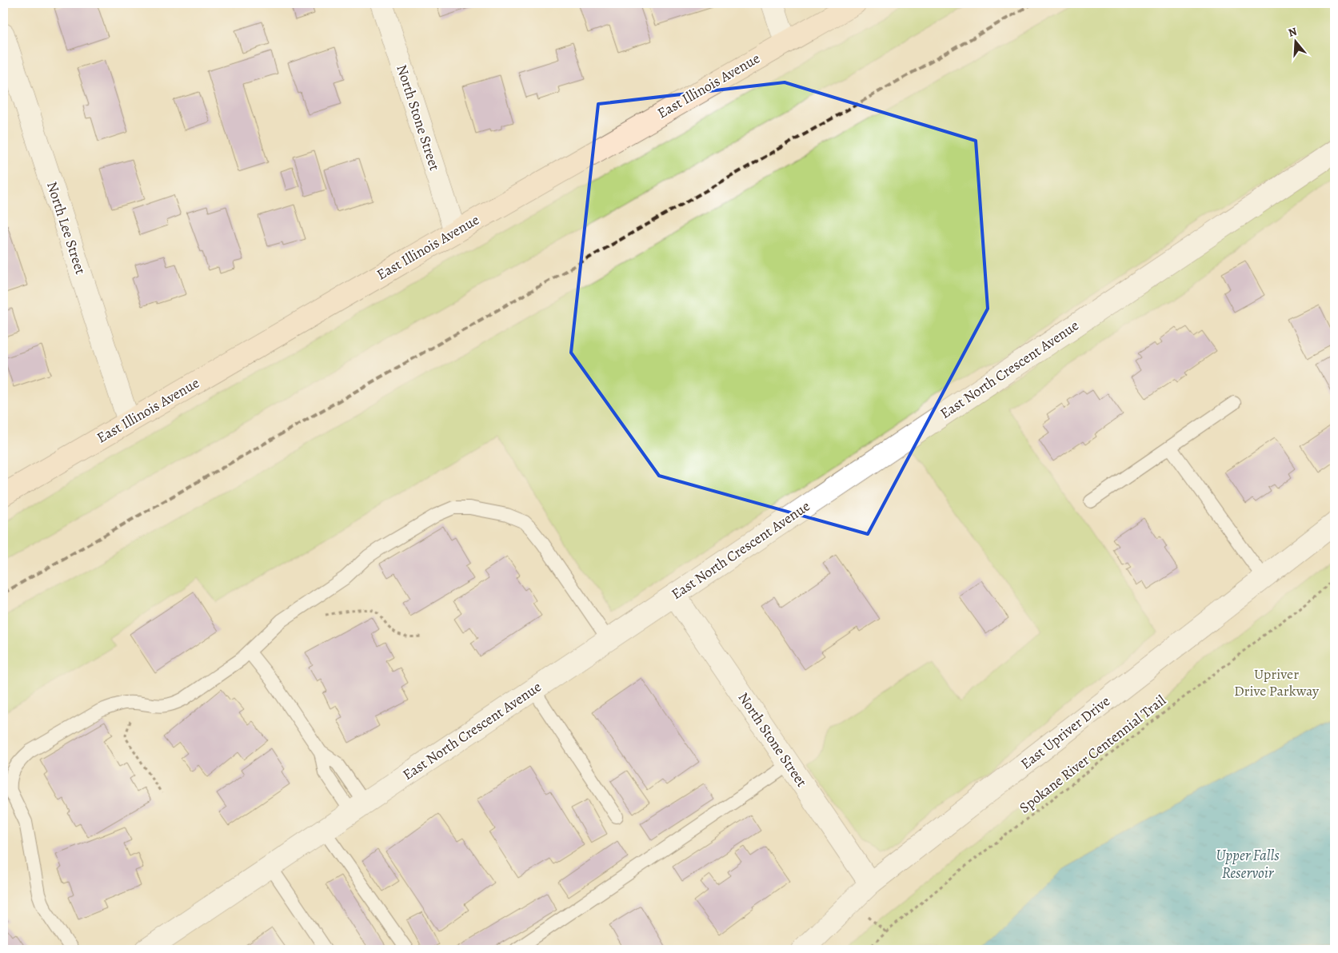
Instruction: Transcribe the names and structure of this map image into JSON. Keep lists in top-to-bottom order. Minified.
{"streets":{"main road":["East Illinois Avenue"],"street":["North Stone Street","North Lee Street","East North Crescent Avenue","East Upriver Drive"],"path":["Spokane River Centennial Trail"]},"crossings":[["East Illinois Avenue","North Stone Street"],["East Illinois Avenue","North Lee Street"],["North Stone Street","East North Crescent Avenue"],["North Stone Street","East Upriver Drive"]],"water":["Upper Falls Reservoir"],"parks":["Upriver Drive Parkway"],"north":"top"}
